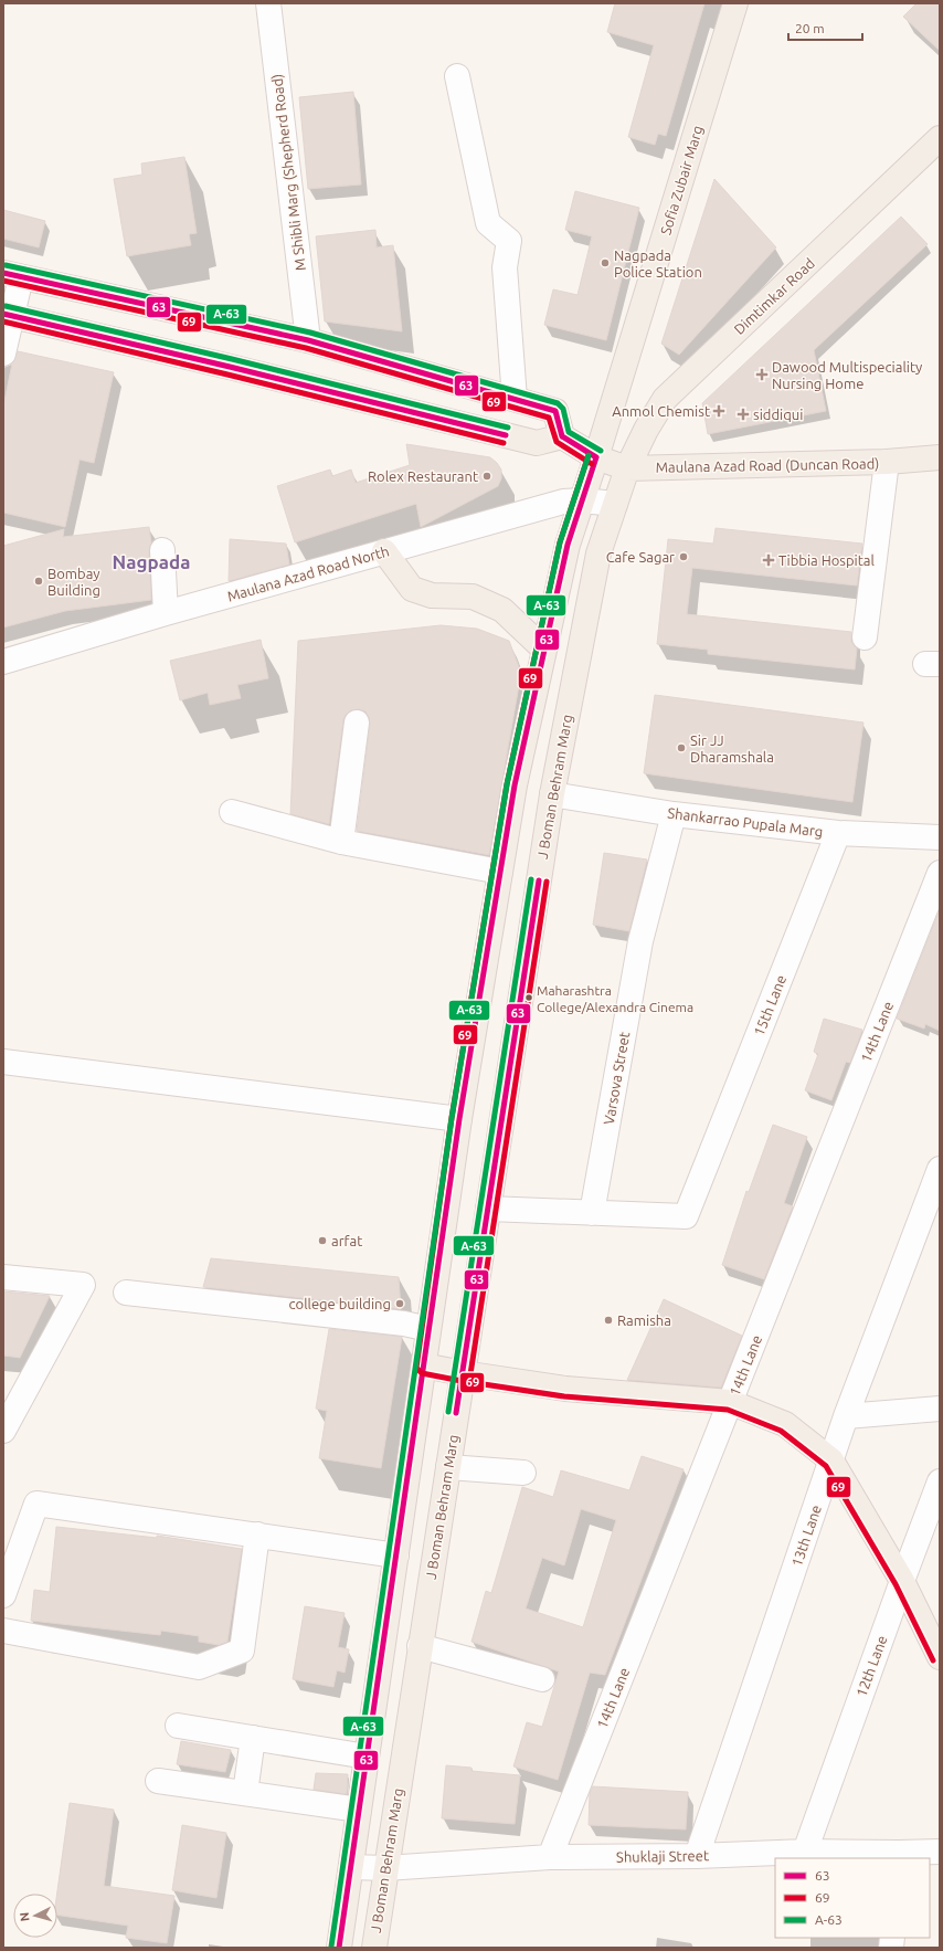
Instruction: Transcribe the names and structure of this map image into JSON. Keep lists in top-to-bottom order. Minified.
{"streets":{"main road":["Sofia Zubair Marg","Dimtimkar Road","Maulana Azad Road (Duncan Road)","J Boman Behram Marg"],"street":["M Shibli Marg (Shepherd Road)","Maulana Azad Road North","Shankarrao Pupala Marg","15th Lane","14th Lane","Varsova Street","13th Lane","12th Lane","Shuklaji Street"]},"crossings":[["Sofia Zubair Marg","Maulana Azad Road (Duncan Road)"],["Dimtimkar Road","Maulana Azad Road (Duncan Road)"],["Dimtimkar Road","J Boman Behram Marg"],["Maulana Azad Road (Duncan Road)","J Boman Behram Marg"],["Maulana Azad Road North","J Boman Behram Marg"],["J Boman Behram Marg","Shankarrao Pupala Marg"],["J Boman Behram Marg","Shuklaji Street"],["Shankarrao Pupala Marg","15th Lane"],["Shankarrao Pupala Marg","Varsova Street"],["15th Lane","Varsova Street"],["14th Lane","Shuklaji Street"],["13th Lane","Shuklaji Street"],["12th Lane","Shuklaji Street"]],"districts":["Nagpada"],"places":{"other":["Nagpada Police Station","Rolex Restaurant","Cafe Sagar","Bombay Building","Sir JJ Dharamshala","Maharashtra College/Alexandra Cinema","arfat","college building","Ramisha"],"health":["Dawood Multispeciality Nursing Home","Anmol Chemist","siddiqui","Tibbia Hospital"]},"lines":["transit line A-63","transit line 63","transit line 69"],"legend":["63","69","A-63"],"scale_bar":"20 m","north":"left"}
